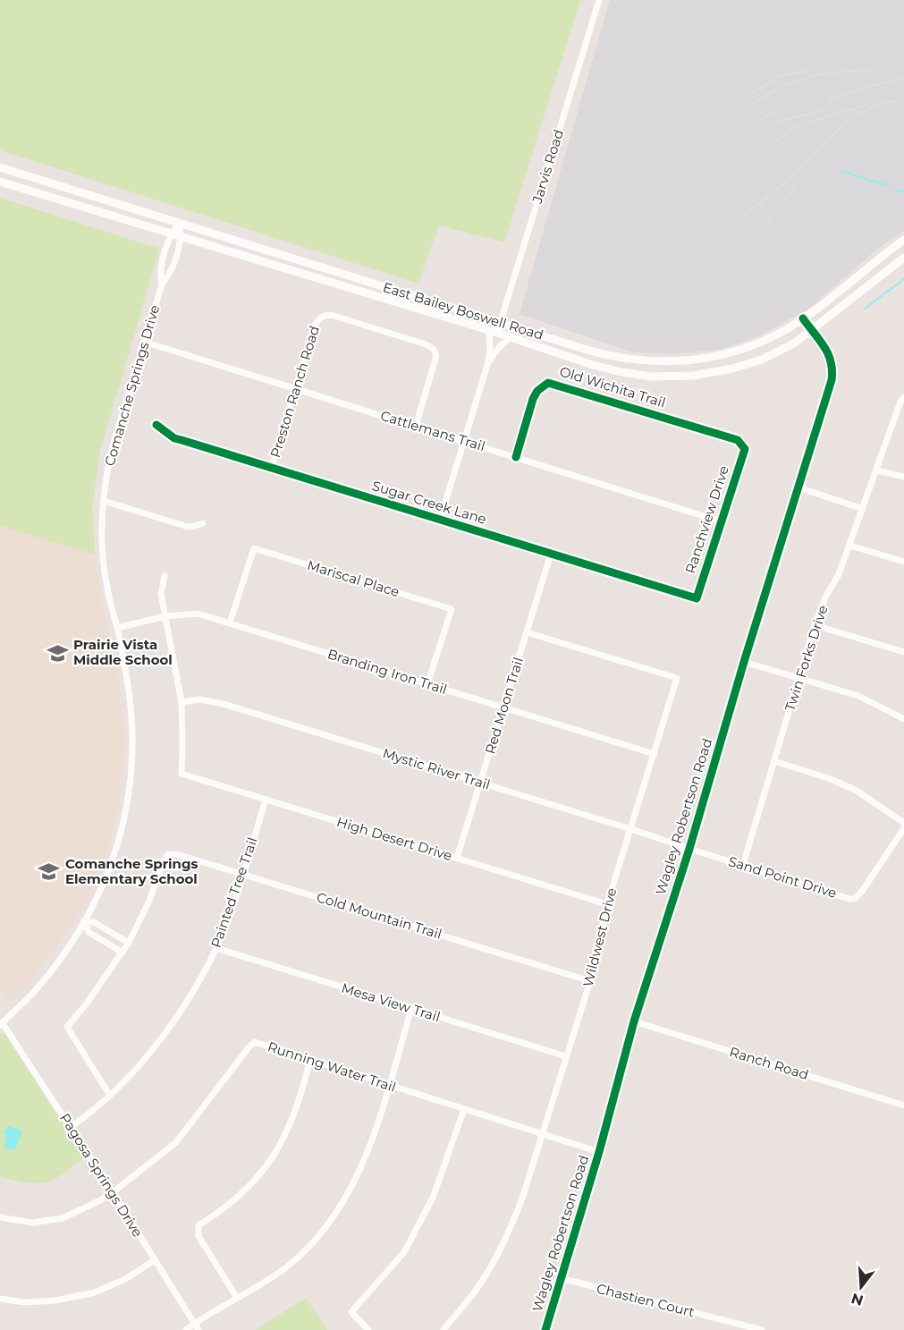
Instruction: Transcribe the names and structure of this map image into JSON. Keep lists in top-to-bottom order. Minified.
{"streets":{"main road":["East Bailey Boswell Road"],"street":["Jarvis Road","Comanche Springs Drive","Old Wichita Trail","Preston Ranch Road","Cattlemans Trail","Sugar Creek Lane","Ranchview Drive","Mariscal Place","Twin Forks Drive","Branding Iron Trail","Red Moon Trail","Mystic River Trail","Wagley Robertson Road","High Desert Drive","Sand Point Drive","Painted Tree Trail","Cold Mountain Trail","Wildwest Drive","Mesa View Trail","Ranch Road","Running Water Trail","Pagosa Springs Drive","Chastien Court"]},"crossings":[["Jarvis Road","East Bailey Boswell Road"],["East Bailey Boswell Road","Comanche Springs Drive"],["East Bailey Boswell Road","Wagley Robertson Road"],["Comanche Springs Drive","Cattlemans Trail"],["Comanche Springs Drive","Branding Iron Trail"],["Comanche Springs Drive","Pagosa Springs Drive"],["Old Wichita Trail","Cattlemans Trail"],["Old Wichita Trail","Ranchview Drive"],["Preston Ranch Road","Cattlemans Trail"],["Preston Ranch Road","Sugar Creek Lane"],["Cattlemans Trail","Ranchview Drive"],["Sugar Creek Lane","Ranchview Drive"],["Sugar Creek Lane","Red Moon Trail"],["Mariscal Place","Branding Iron Trail"],["Twin Forks Drive","Sand Point Drive"],["Branding Iron Trail","Red Moon Trail"],["Branding Iron Trail","Wildwest Drive"],["Red Moon Trail","Mystic River Trail"],["Red Moon Trail","High Desert Drive"],["Red Moon Trail","Wildwest Drive"],["Mystic River Trail","Wagley Robertson Road"],["Mystic River Trail","High Desert Drive"],["Mystic River Trail","Sand Point Drive"],["Mystic River Trail","Wildwest Drive"],["Wagley Robertson Road","Sand Point Drive"],["Wagley Robertson Road","Ranch Road"],["Wagley Robertson Road","Running Water Trail"],["Wagley Robertson Road","Chastien Court"],["High Desert Drive","Painted Tree Trail"],["High Desert Drive","Wildwest Drive"],["Painted Tree Trail","Cold Mountain Trail"],["Painted Tree Trail","Mesa View Trail"],["Painted Tree Trail","Pagosa Springs Drive"],["Cold Mountain Trail","Wildwest Drive"],["Wildwest Drive","Mesa View Trail"],["Wildwest Drive","Running Water Trail"],["Running Water Trail","Pagosa Springs Drive"]],"places":{"school or university":["Prairie Vista Middle School","Comanche Springs Elementary School"]},"north":"bottom"}
